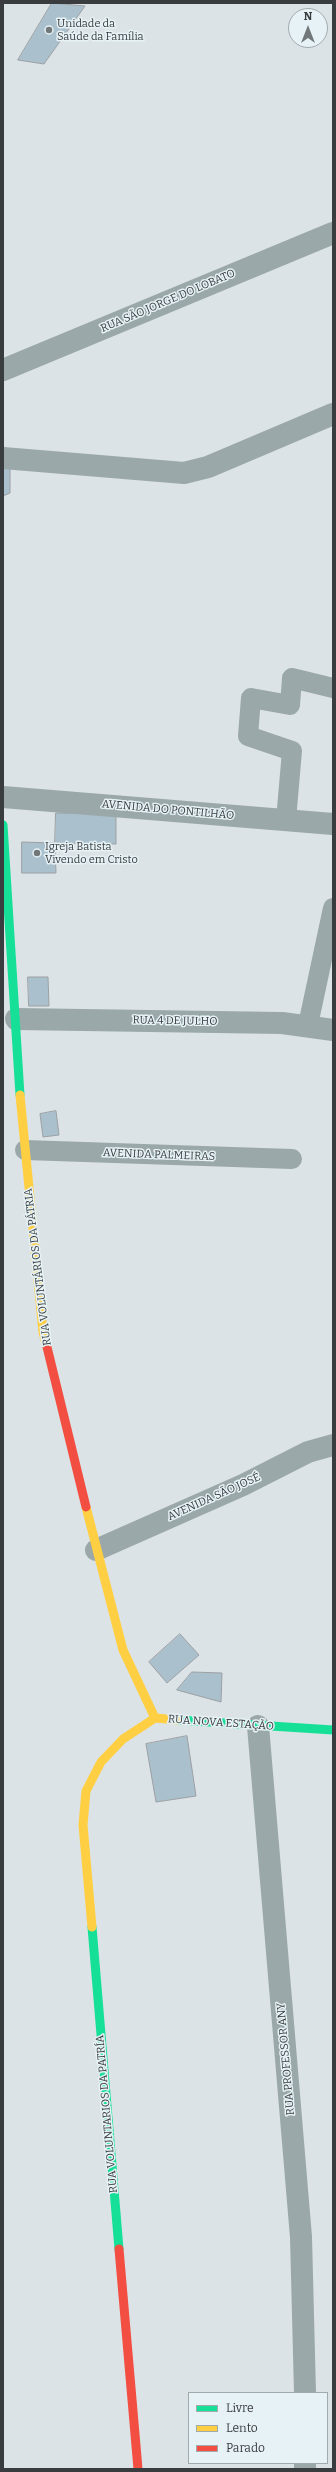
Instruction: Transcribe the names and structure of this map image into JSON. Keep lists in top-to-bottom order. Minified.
{"streets":{"street":["RUA SÃO JORGE DO LOBATO","AVENIDA DO PONTILHÃO","RUA 4 DE JULHO","RUA VOLUNTÁRIOS DA PÁTRIA","AVENIDA SÃO JOSÉ","RUA NOVA ESTAÇÃO","RUA PROFESSOR ANY","RUA VOLUNTARIOS DA PATRÍA"],"lane":["AVENIDA PALMEIRAS"]},"crossings":[["RUA 4 DE JULHO","RUA VOLUNTÁRIOS DA PÁTRIA"],["AVENIDA PALMEIRAS","RUA VOLUNTÁRIOS DA PÁTRIA"],["RUA VOLUNTÁRIOS DA PÁTRIA","AVENIDA SÃO JOSÉ"],["RUA VOLUNTÁRIOS DA PÁTRIA","RUA NOVA ESTAÇÃO"],["RUA NOVA ESTAÇÃO","RUA PROFESSOR ANY"],["RUA NOVA ESTAÇÃO","RUA VOLUNTARIOS DA PATRÍA"]],"places":["Unidade da Saúde da Família","Igreja Batista Vivendo em Cristo"],"legend":["Livre","Lento","Parado"],"north":"top"}
